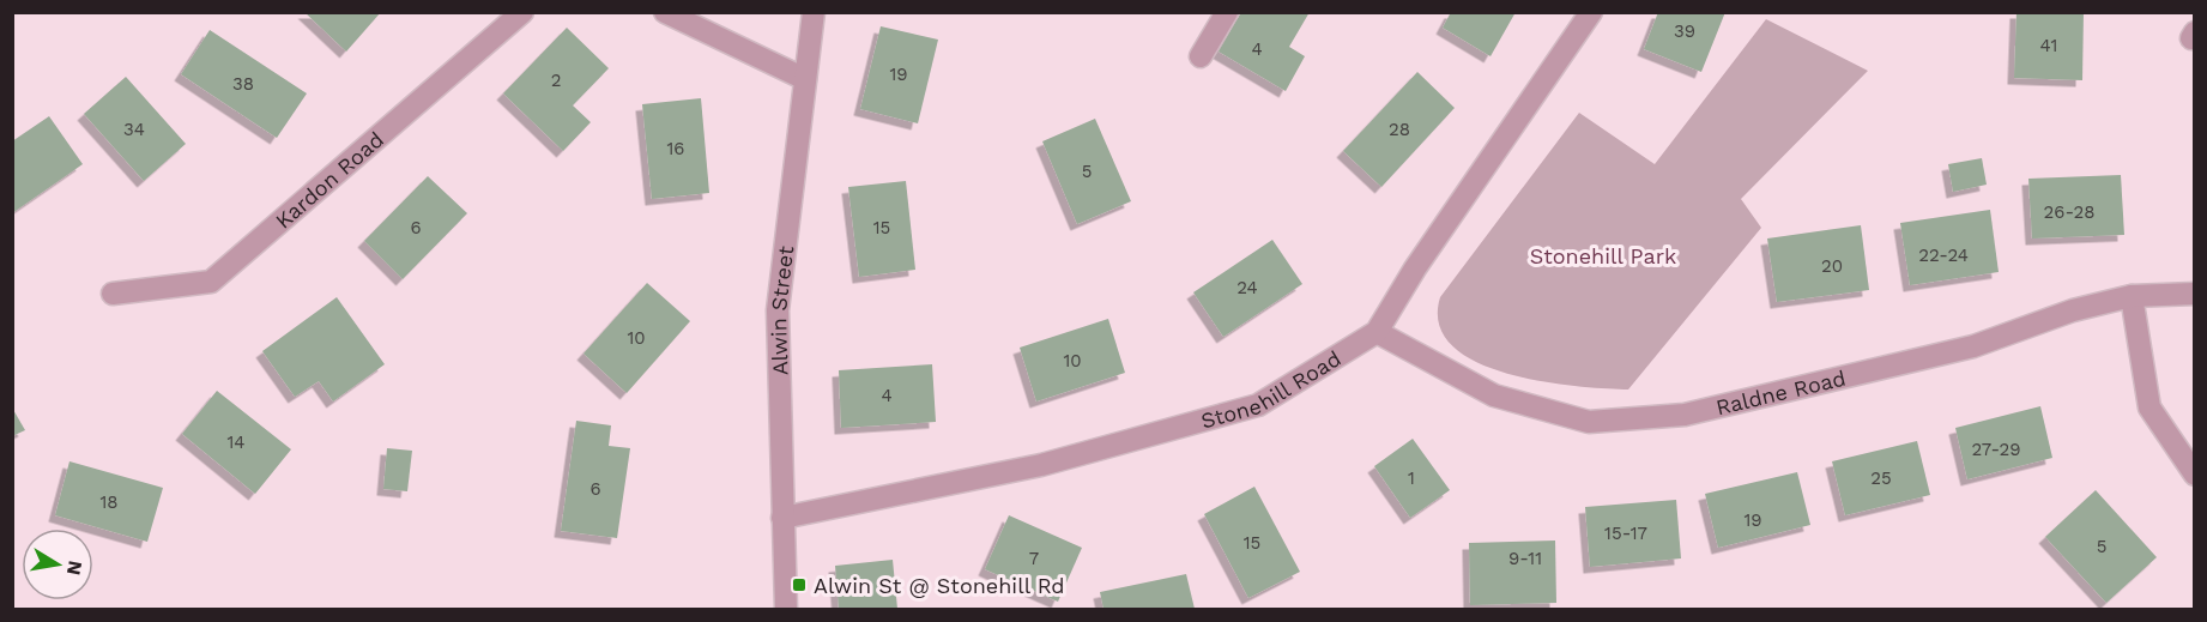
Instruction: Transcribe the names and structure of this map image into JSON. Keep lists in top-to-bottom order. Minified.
{"streets":{"street":["Kardon Road","Alwin Street","Stonehill Road","Raldne Road"]},"crossings":[["Alwin Street","Stonehill Road"],["Stonehill Road","Raldne Road"]],"parks":["Stonehill Park"],"places":{"transit":["Alwin St @ Stonehill Rd"]},"house_numbers":["39","41","4","19","2","38","34","28","16","5","26-28","6","15","22-24","20","24","10","10","4","14","27-29","1","25","6","18","19","15-17","15","5","7","9-11"],"north":"right"}
